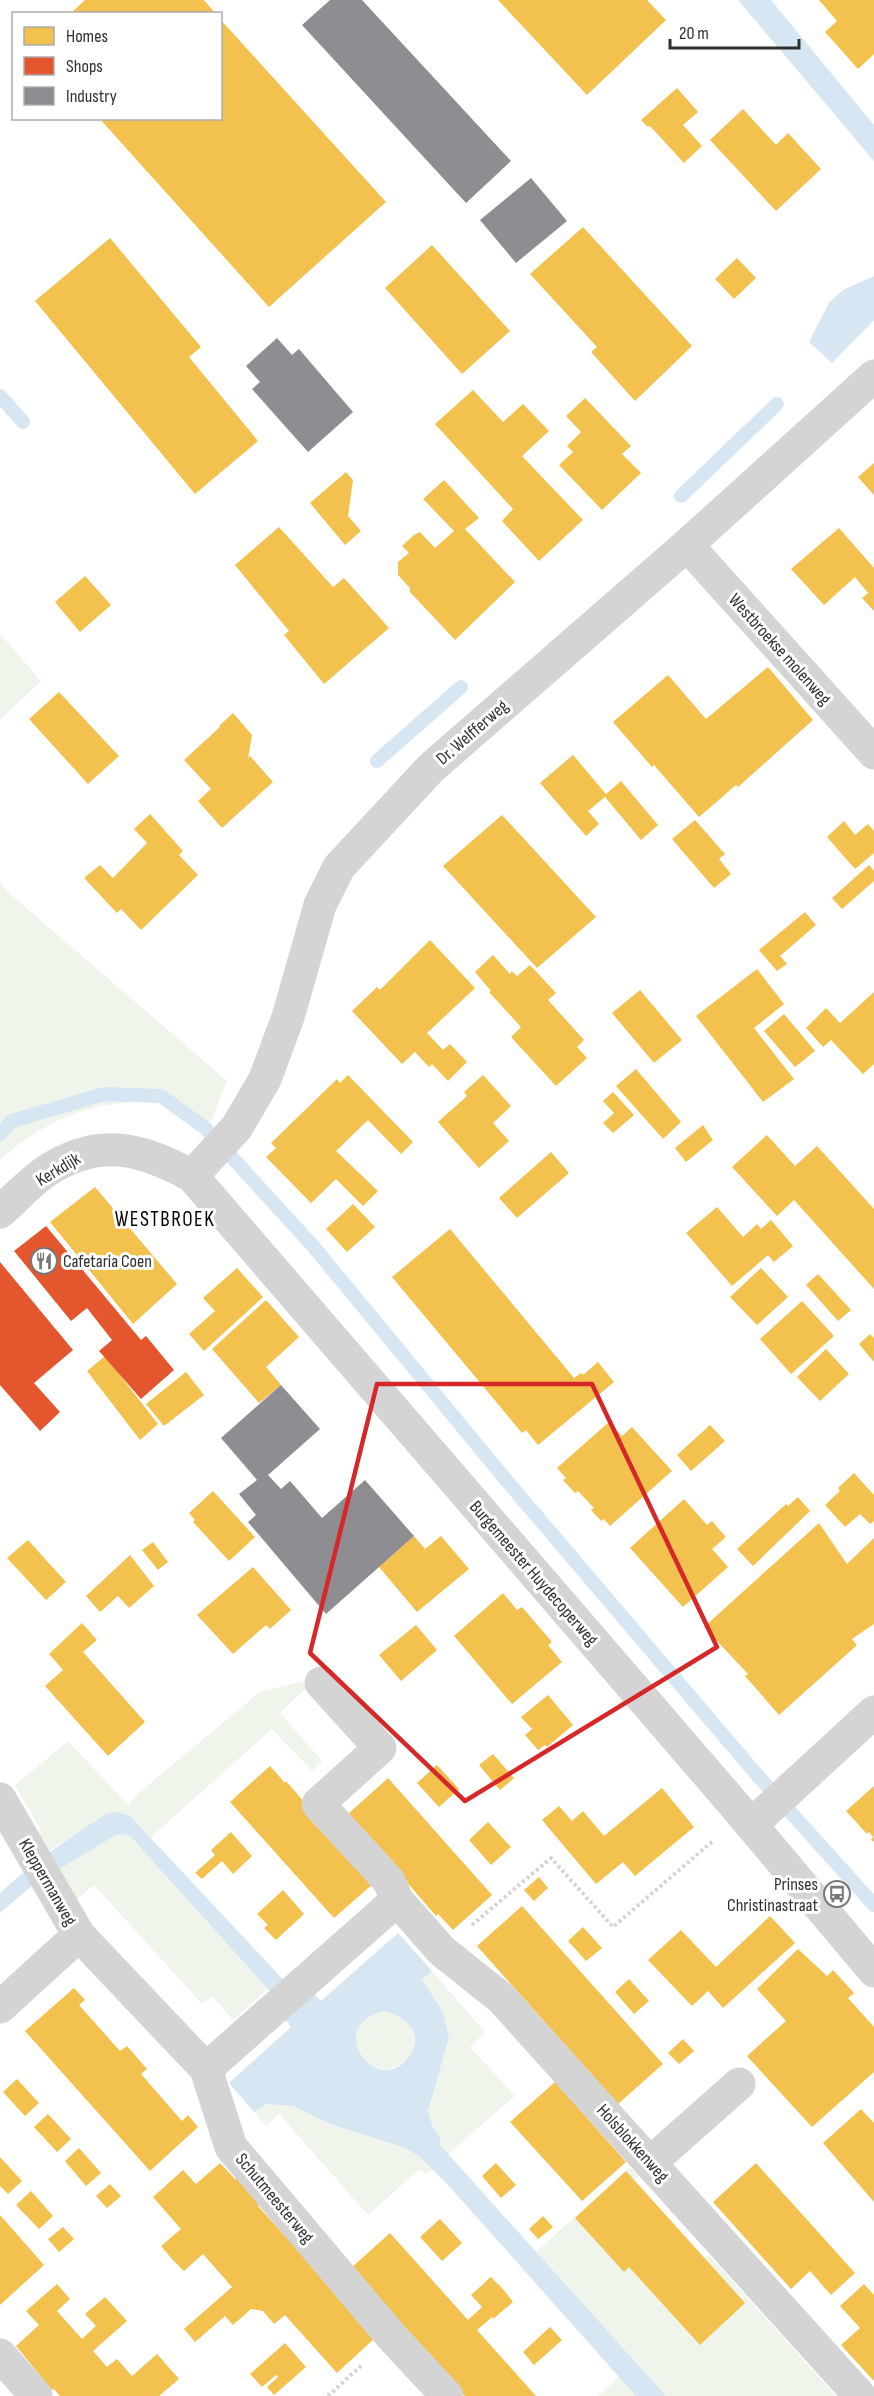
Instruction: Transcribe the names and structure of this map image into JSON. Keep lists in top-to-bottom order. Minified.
{"streets":{"street":["Westbroekse molenweg","Dr. Welfferweg","Kerkdijk","Burgemeester Huydecoperweg","Kleppermanweg","Holsblokkenweg","Schutmeesterweg"]},"crossings":[["Westbroekse molenweg","Dr. Welfferweg"],["Dr. Welfferweg","Kerkdijk"],["Dr. Welfferweg","Burgemeester Huydecoperweg"],["Kerkdijk","Burgemeester Huydecoperweg"],["Kleppermanweg","Schutmeesterweg"]],"districts":["WESTBROEK"],"places":{"restaurant":["Cafetaria Coen"],"bus stop":["Prinses Christinastraat"]},"legend":["Homes","Shops","Industry"],"scale_bar":"20 m"}
